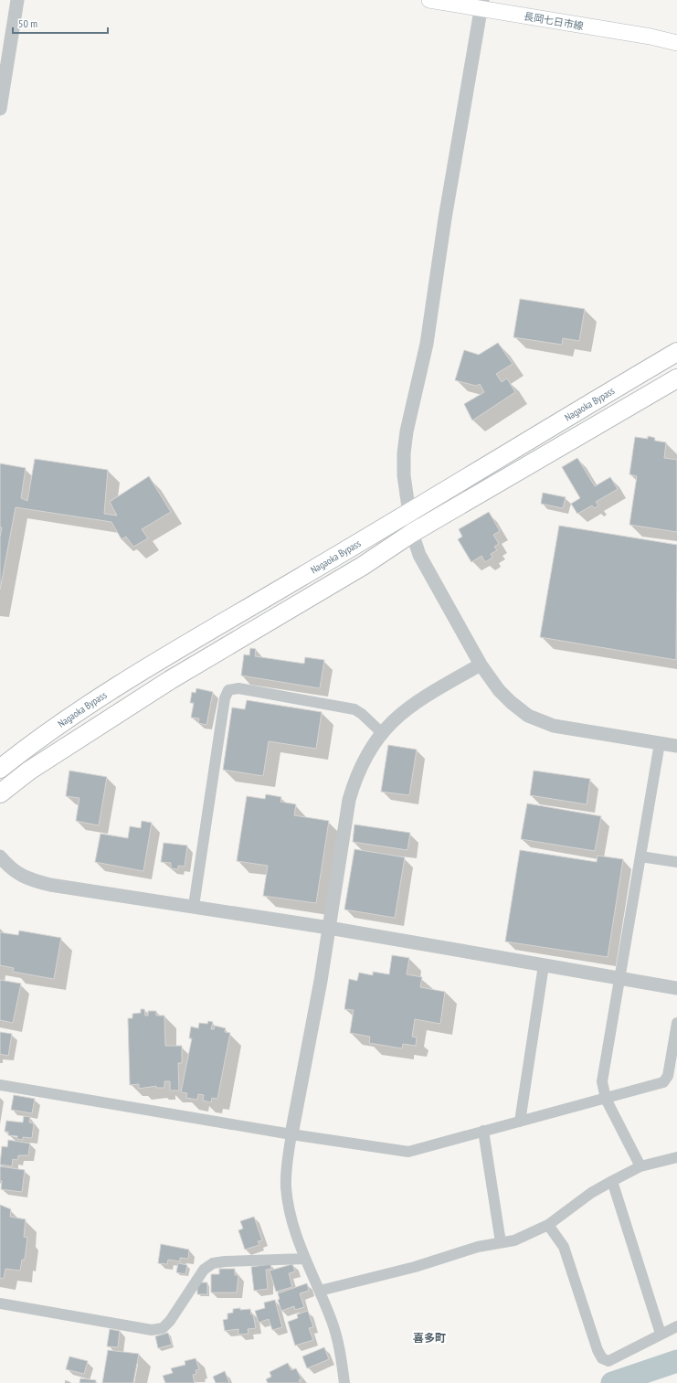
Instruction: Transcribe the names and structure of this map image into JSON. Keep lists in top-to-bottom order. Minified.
{"streets":{"highway":["Nagaoka Bypass"],"main road":["長岡七日市線"]},"districts":["喜多町"],"scale_bar":"50 m"}
